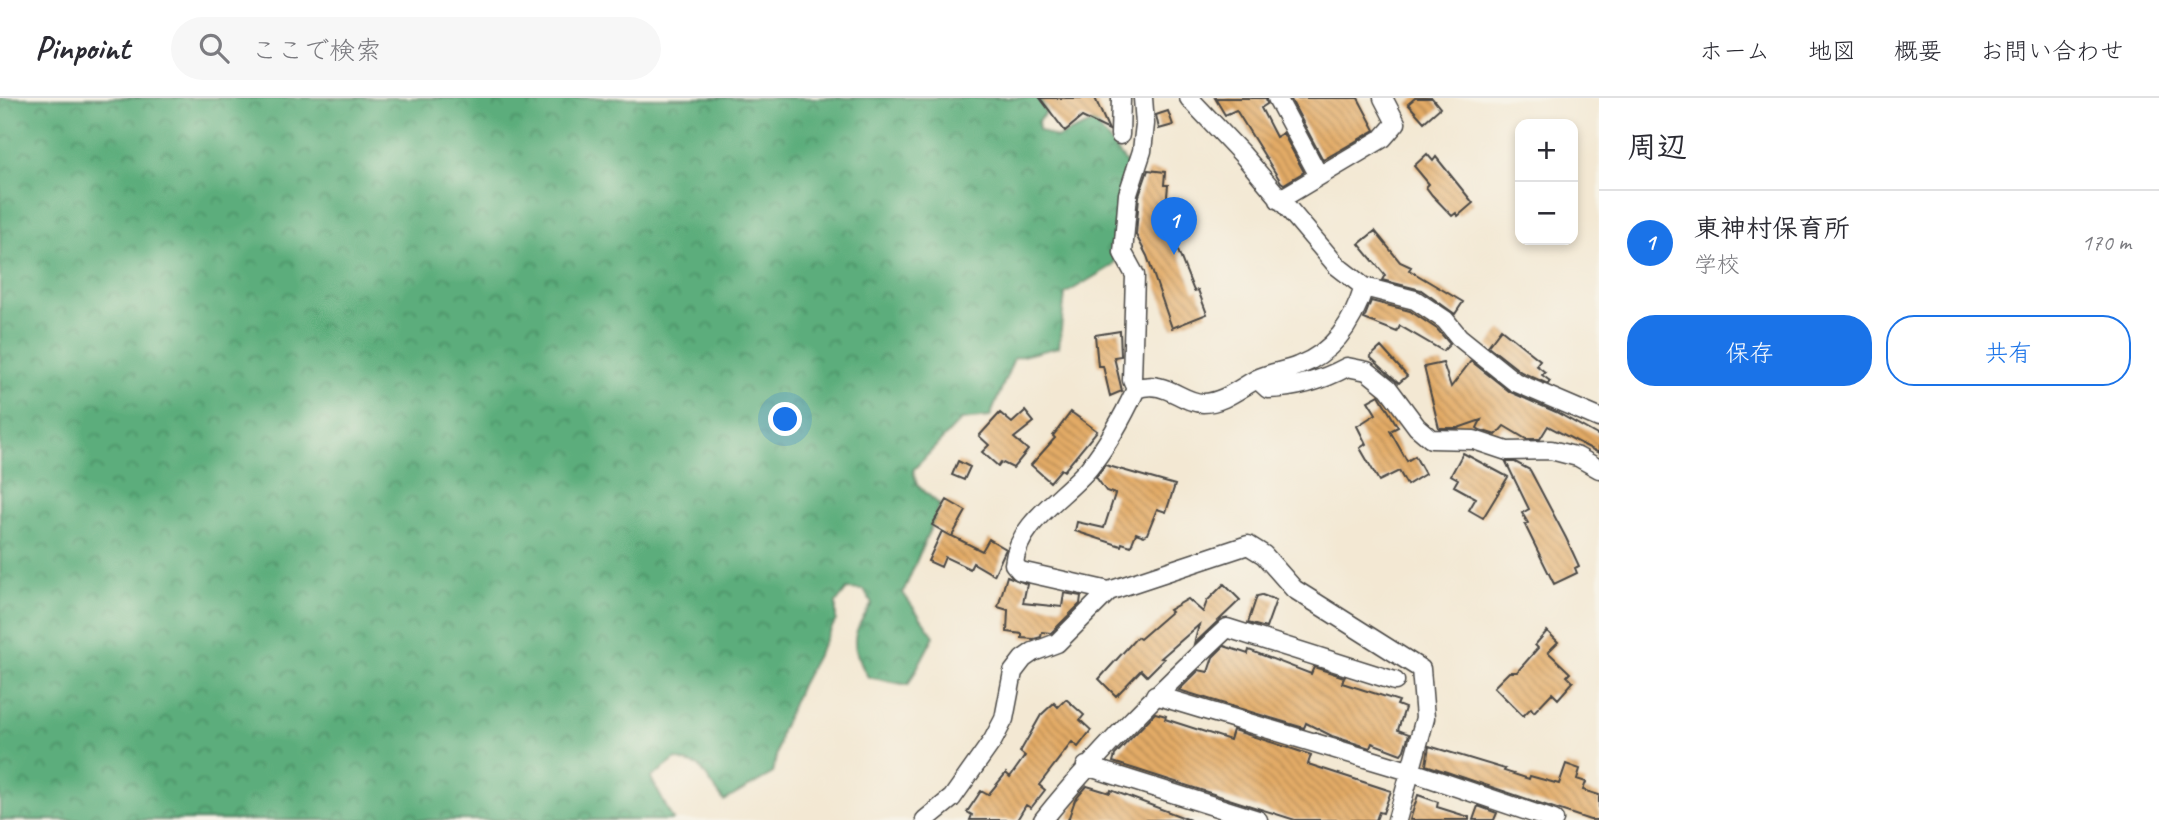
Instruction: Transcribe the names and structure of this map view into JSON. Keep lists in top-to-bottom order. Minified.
{"page":{"header":"Pinpoint","search":"ここで検索","nav":["ホーム","地図","概要","お問い合わせ"],"heading":"周辺","map_buttons":["+","−"],"list":[{"mark":"1","name":"東神村保育所","note":"学校","value":"170 m"}],"pins":"1","buttons":["保存","共有"]}}
